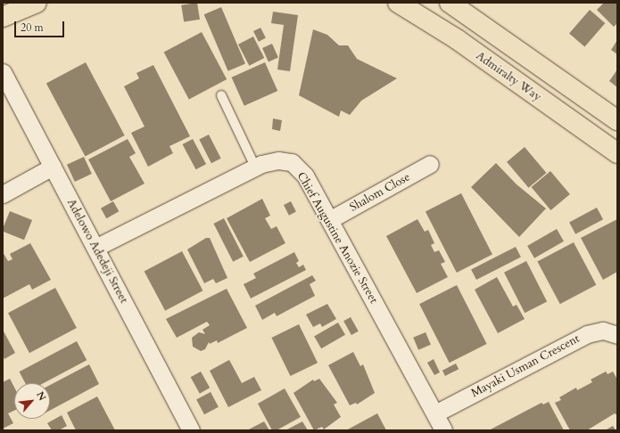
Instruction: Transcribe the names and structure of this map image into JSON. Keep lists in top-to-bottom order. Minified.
{"streets":{"main road":["Admiralty Way"],"street":["Shalom Close","Chief Augustine Anozie Street","Adelowo Adedeji Street","Mayaki Usman Crescent"]},"crossings":[["Shalom Close","Chief Augustine Anozie Street"],["Chief Augustine Anozie Street","Adelowo Adedeji Street"],["Chief Augustine Anozie Street","Mayaki Usman Crescent"]],"scale_bar":"20 m","north":"top right"}
